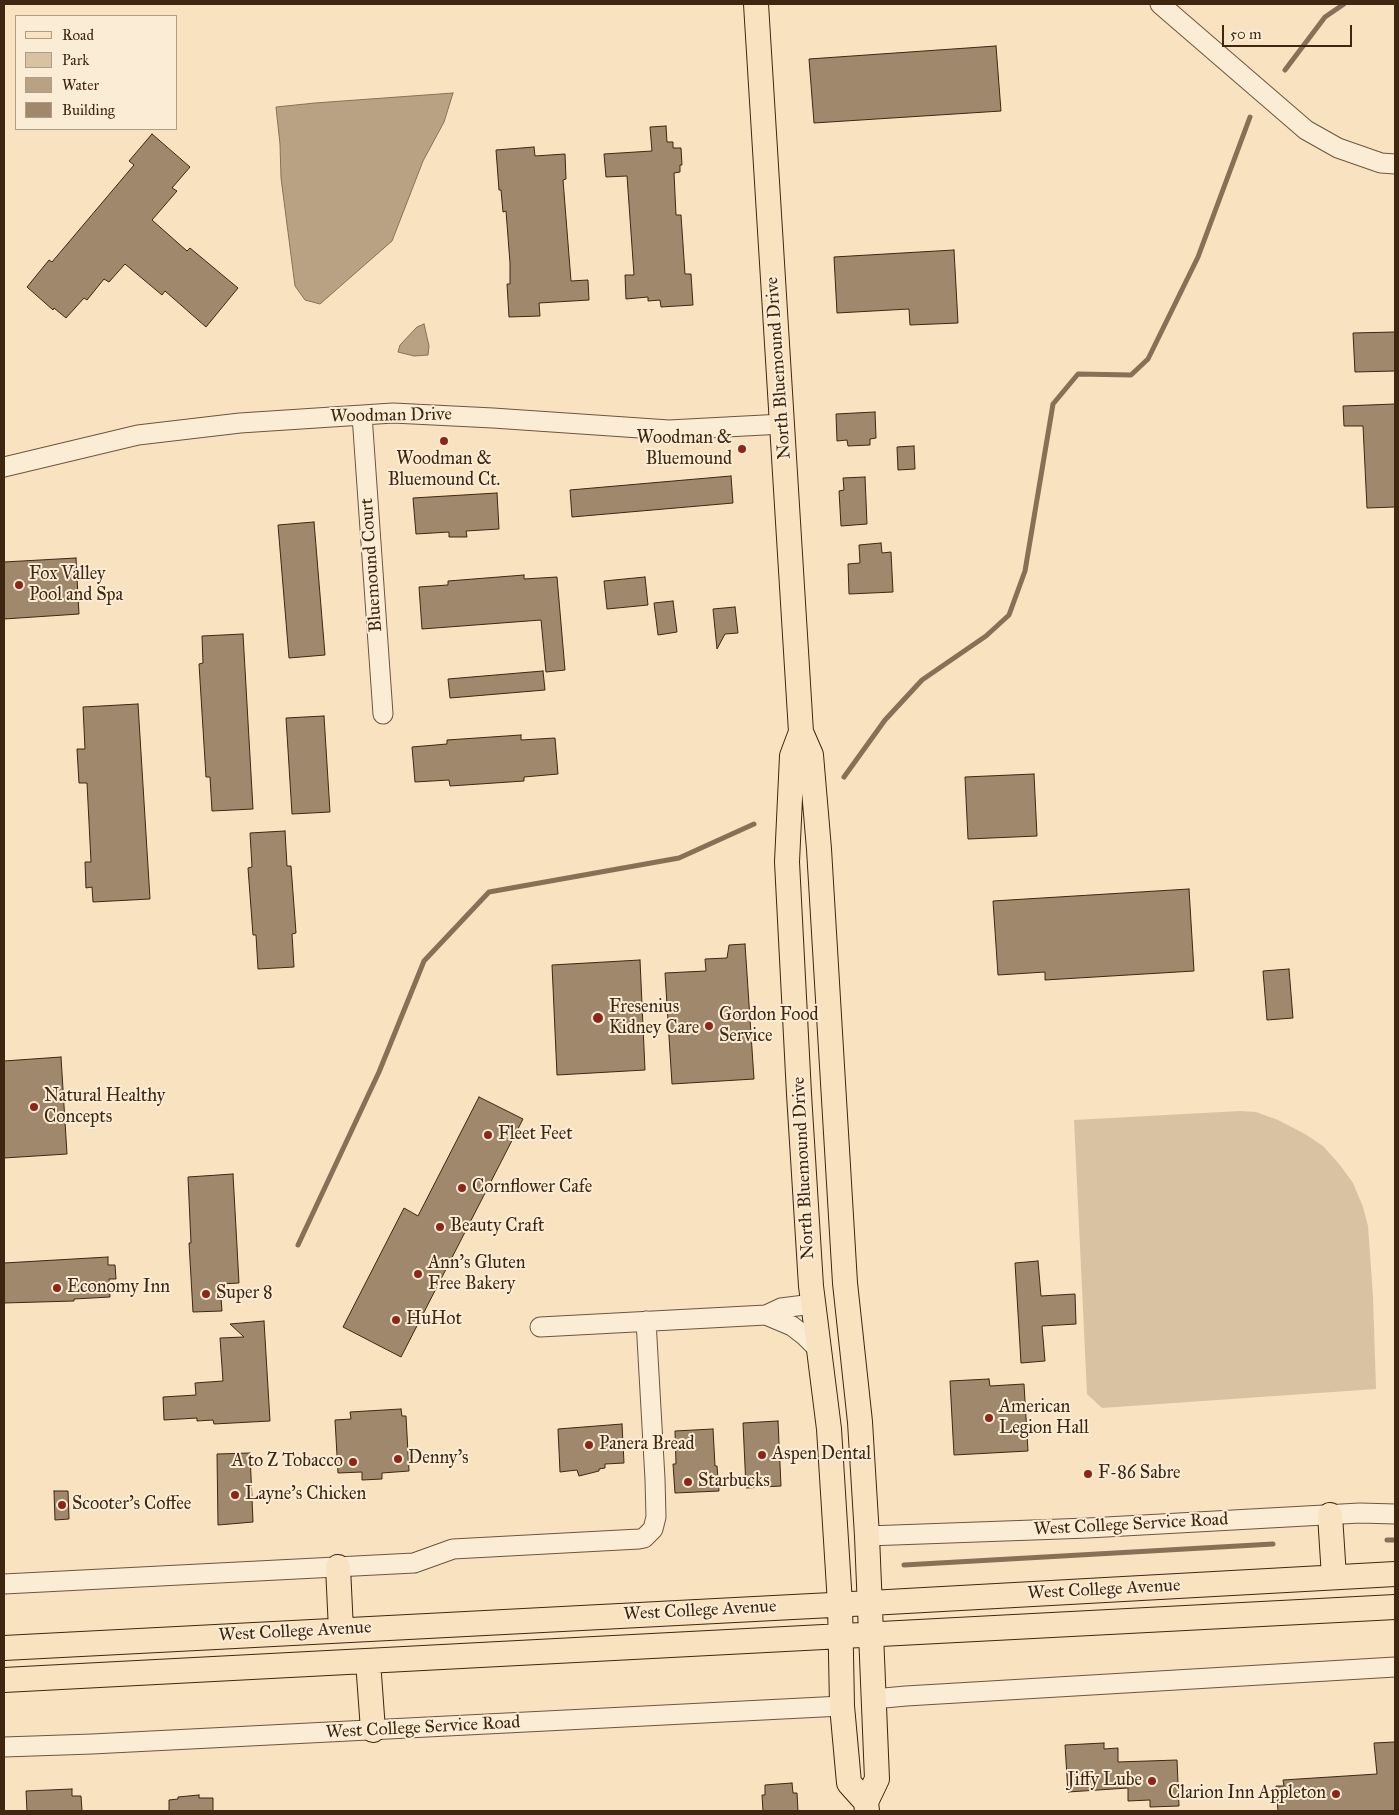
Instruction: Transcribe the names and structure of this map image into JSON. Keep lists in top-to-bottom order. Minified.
{"streets":{"main road":["North Bluemound Drive","West College Avenue"],"street":["Woodman Drive","Bluemound Court","West College Service Road"]},"crossings":[["North Bluemound Drive","Woodman Drive"],["North Bluemound Drive","West College Service Road"],["North Bluemound Drive","West College Avenue"],["Woodman Drive","Bluemound Court"]],"places":["Woodman & Bluemound Ct.","Woodman & Bluemound","Fox Valley Pool and Spa","Fresenius Kidney Care","Gordon Food Service","Natural Healthy Concepts","Fleet Feet","Cornflower Cafe","Beauty Craft","Ann's Gluten Free Bakery","Economy Inn","Super 8","HuHot","American Legion Hall","Panera Bread","Aspen Dental","Denny's","A to Z Tobacco","F-86 Sabre","Starbucks","Layne's Chicken","Scooter's Coffee","Jiffy Lube","Clarion Inn Appleton"],"legend":["Road","Park","Water","Building"],"scale_bar":"50 m"}
